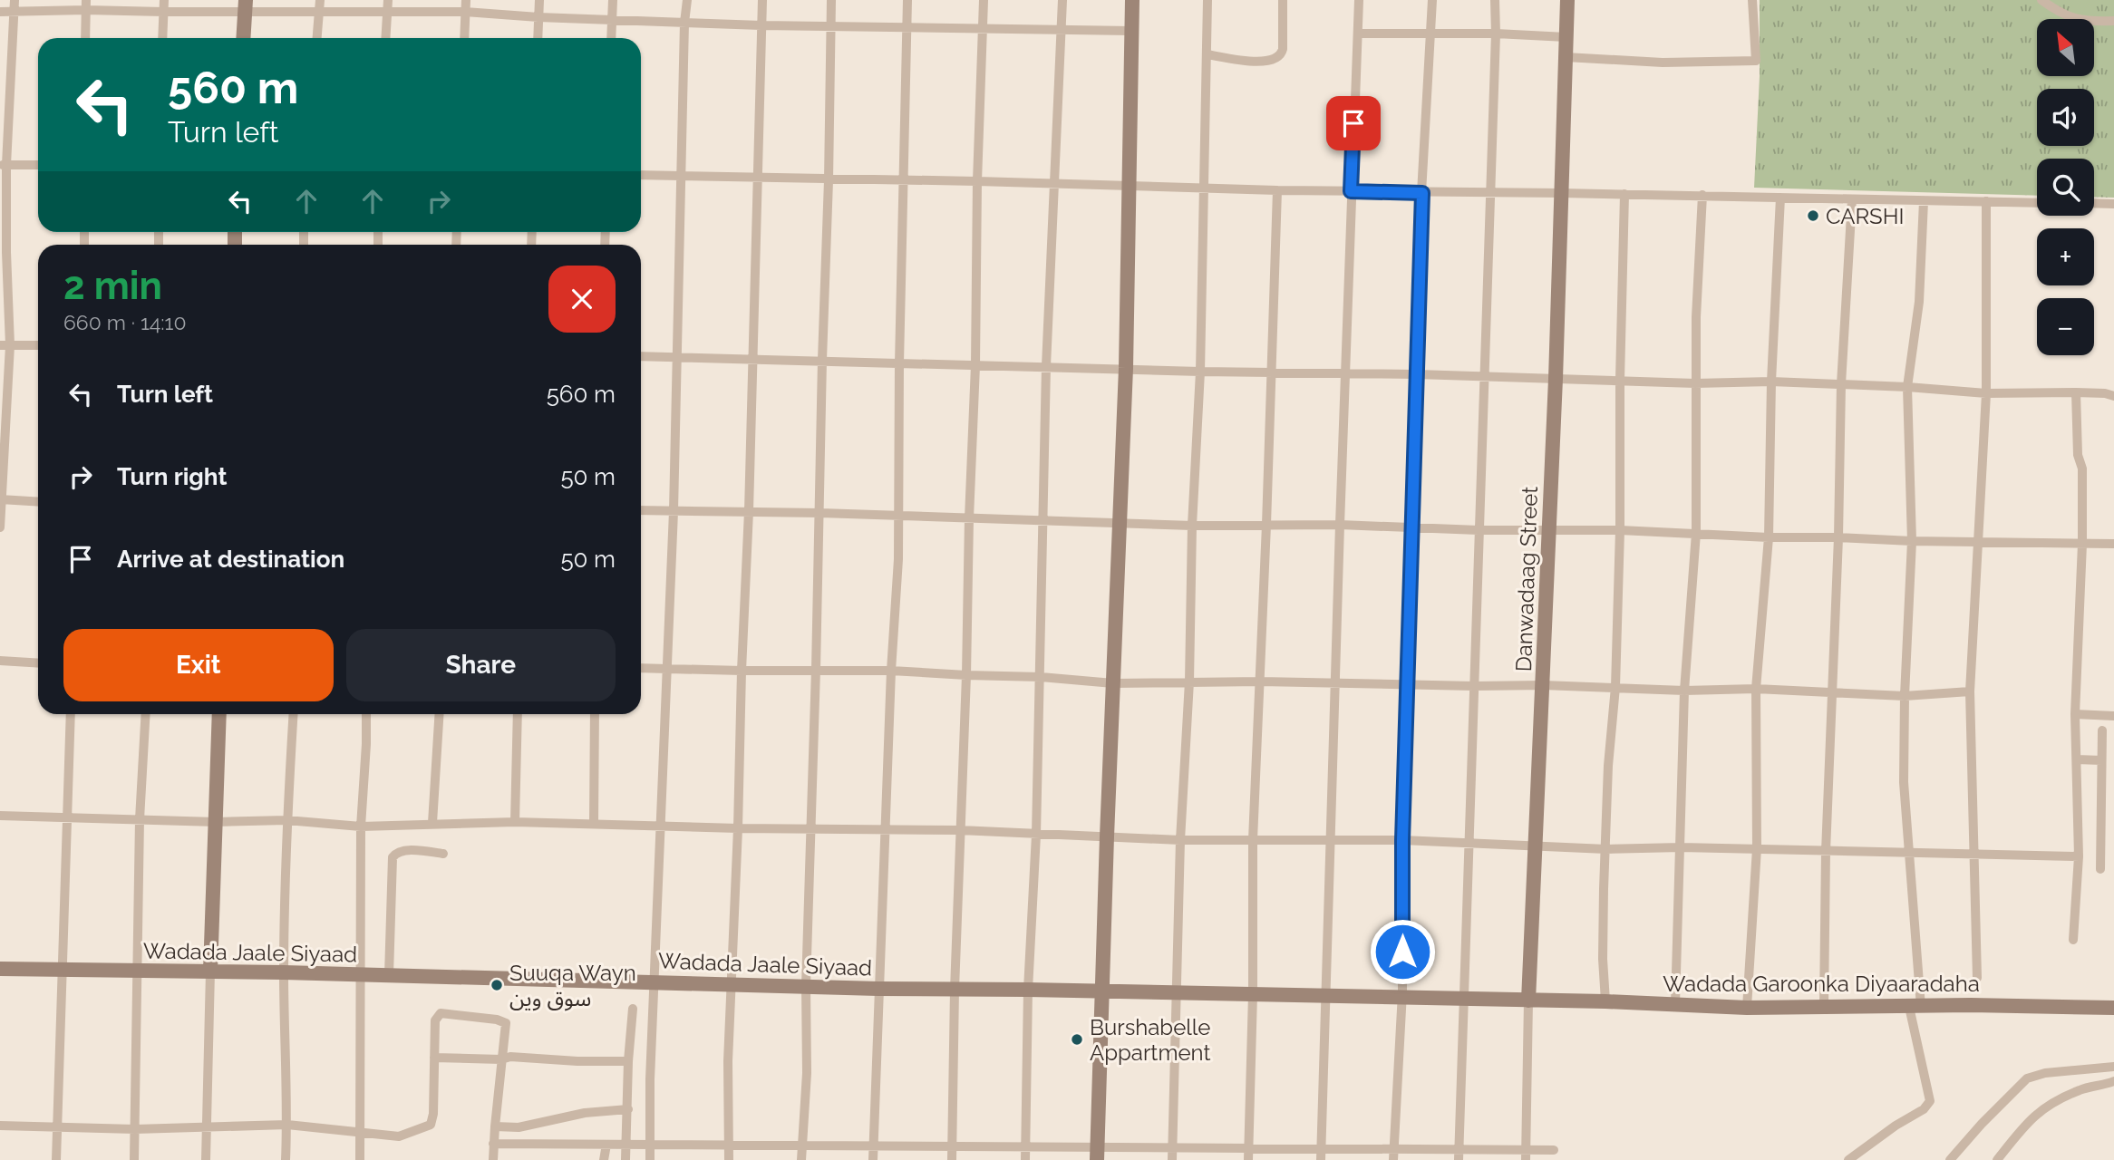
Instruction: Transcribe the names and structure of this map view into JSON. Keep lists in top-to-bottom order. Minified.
{"streets":{"street":["Danwadaag Street","Wadada Jaale Siyaad","Wadada Garoonka Diyaaradaha"]},"crossings":[["Danwadaag Street","Wadada Jaale Siyaad"],["Danwadaag Street","Wadada Garoonka Diyaaradaha"],["Wadada Jaale Siyaad","Wadada Garoonka Diyaaradaha"]],"places":["CARSHI","Suuqa Wayn سوق وين","Burshabelle Appartment"],"north":"top left","page":{"map_buttons":["+","−"],"turn":["560 m","Turn left"],"heading":["2 min","660 m · 14:10"],"list":[{"name":"Turn left","value":"560 m"},{"name":"Turn right","value":"50 m"},{"name":"Arrive at destination","value":"50 m"}],"buttons":["Exit","Share"]}}
